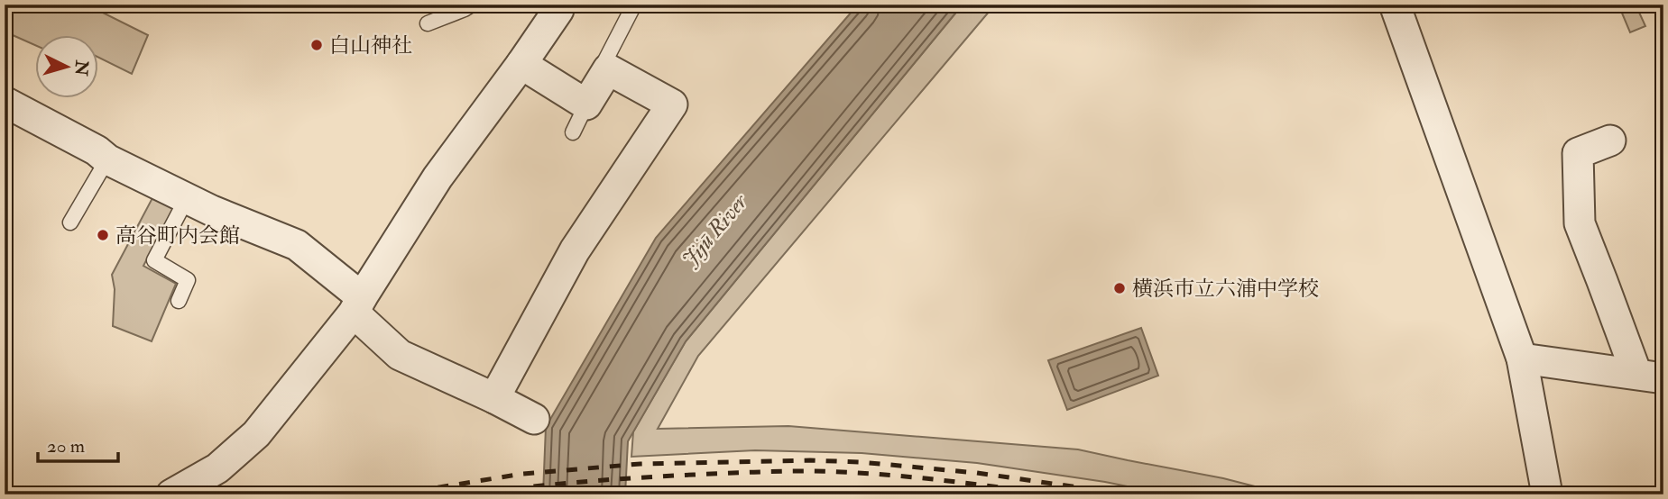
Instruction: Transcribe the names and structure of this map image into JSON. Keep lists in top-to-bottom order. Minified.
{"water":["Jijū River"],"places":["白山神社","高谷町内会館","横浜市立六浦中学校"],"scale_bar":"20 m","north":"right"}
